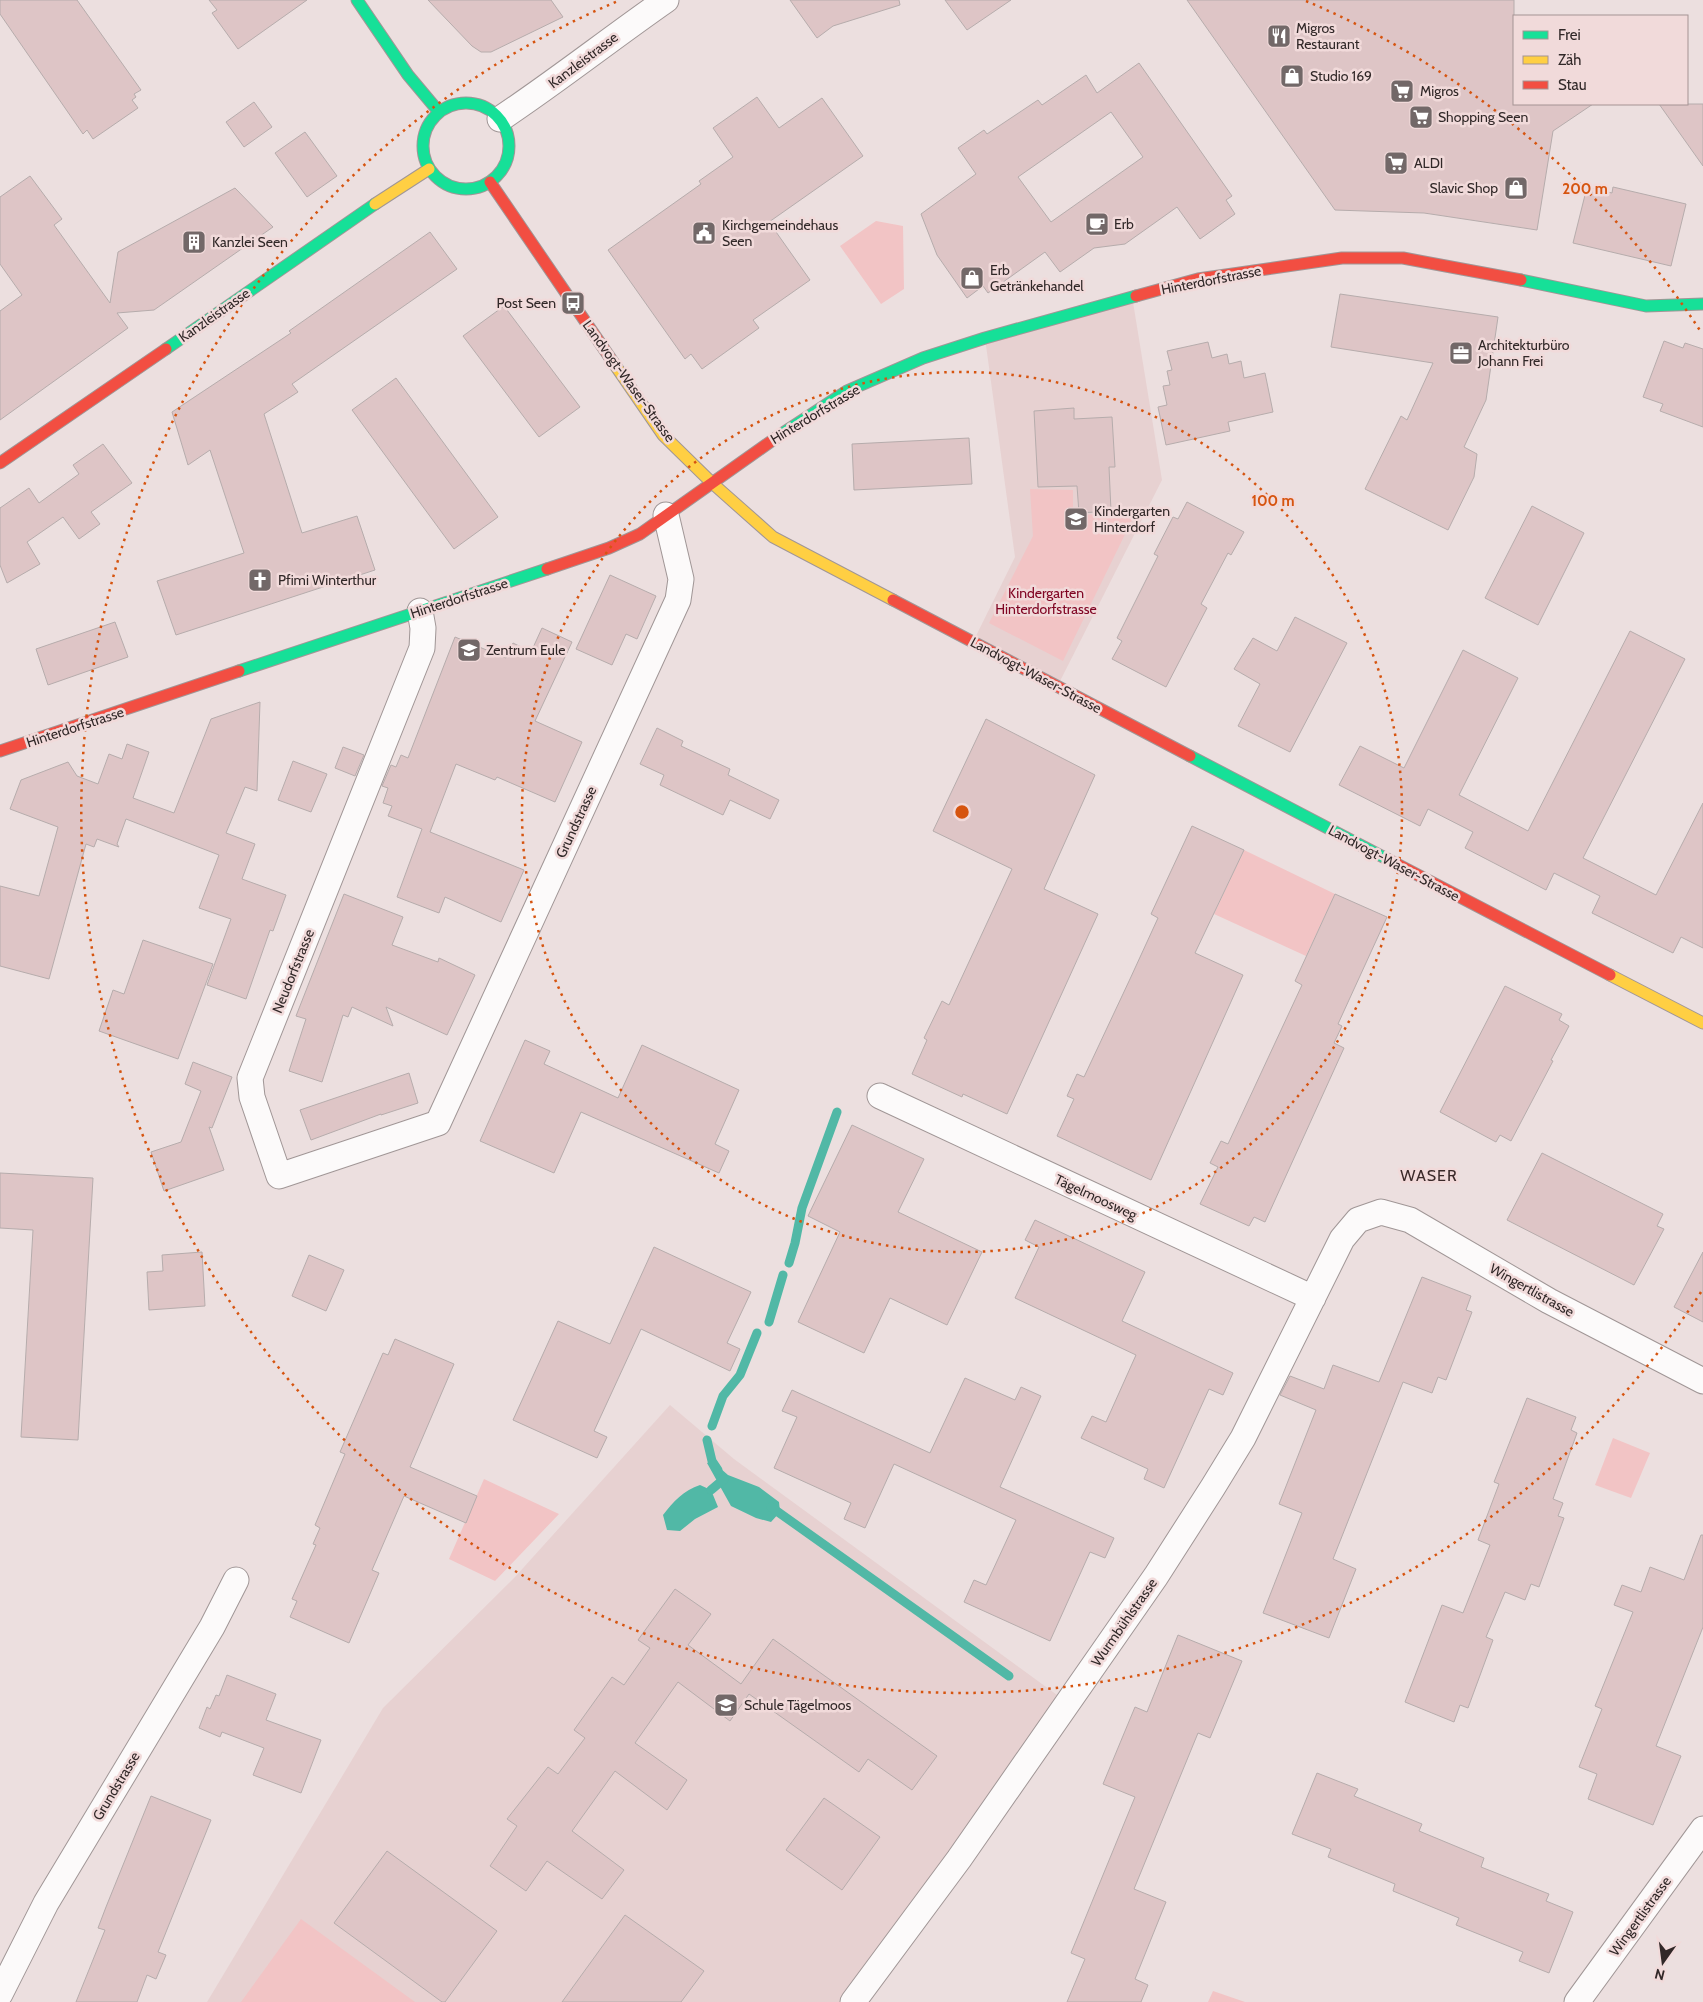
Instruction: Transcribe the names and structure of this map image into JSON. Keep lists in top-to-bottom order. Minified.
{"streets":{"street":["Kanzleistrasse","Hinterdorfstrasse","Landvogt-Waser-Strasse","Grundstrasse","Neudorfstrasse","Tägelmoosweg","Wingertlistrasse","Wurmbühlstrasse"]},"crossings":[["Kanzleistrasse","Landvogt-Waser-Strasse"],["Hinterdorfstrasse","Landvogt-Waser-Strasse"],["Hinterdorfstrasse","Grundstrasse"],["Hinterdorfstrasse","Neudorfstrasse"],["Grundstrasse","Neudorfstrasse"],["Tägelmoosweg","Wurmbühlstrasse"],["Wingertlistrasse","Wurmbühlstrasse"]],"districts":["WASER"],"parks":["Kindergarten Hinterdorfstrasse"],"places":{"restaurant":["Migros Restaurant"],"shop":["Studio 169","Slavic Shop","Erb Getränkehandel"],"supermarket":["Migros","Shopping Seen","ALDI"],"cafe":["Erb"],"public building":["Kirchgemeindehaus Seen"],"building":["Kanzlei Seen"],"bus stop":["Post Seen"],"office":["Architekturbüro Johann Frei"],"school or university":["Kindergarten Hinterdorf","Zentrum Eule","Schule Tägelmoos"],"church":["Pfimi Winterthur"]},"legend":["Frei","Zäh","Stau"],"north":"bottom","rings":["200 m","100 m"]}
